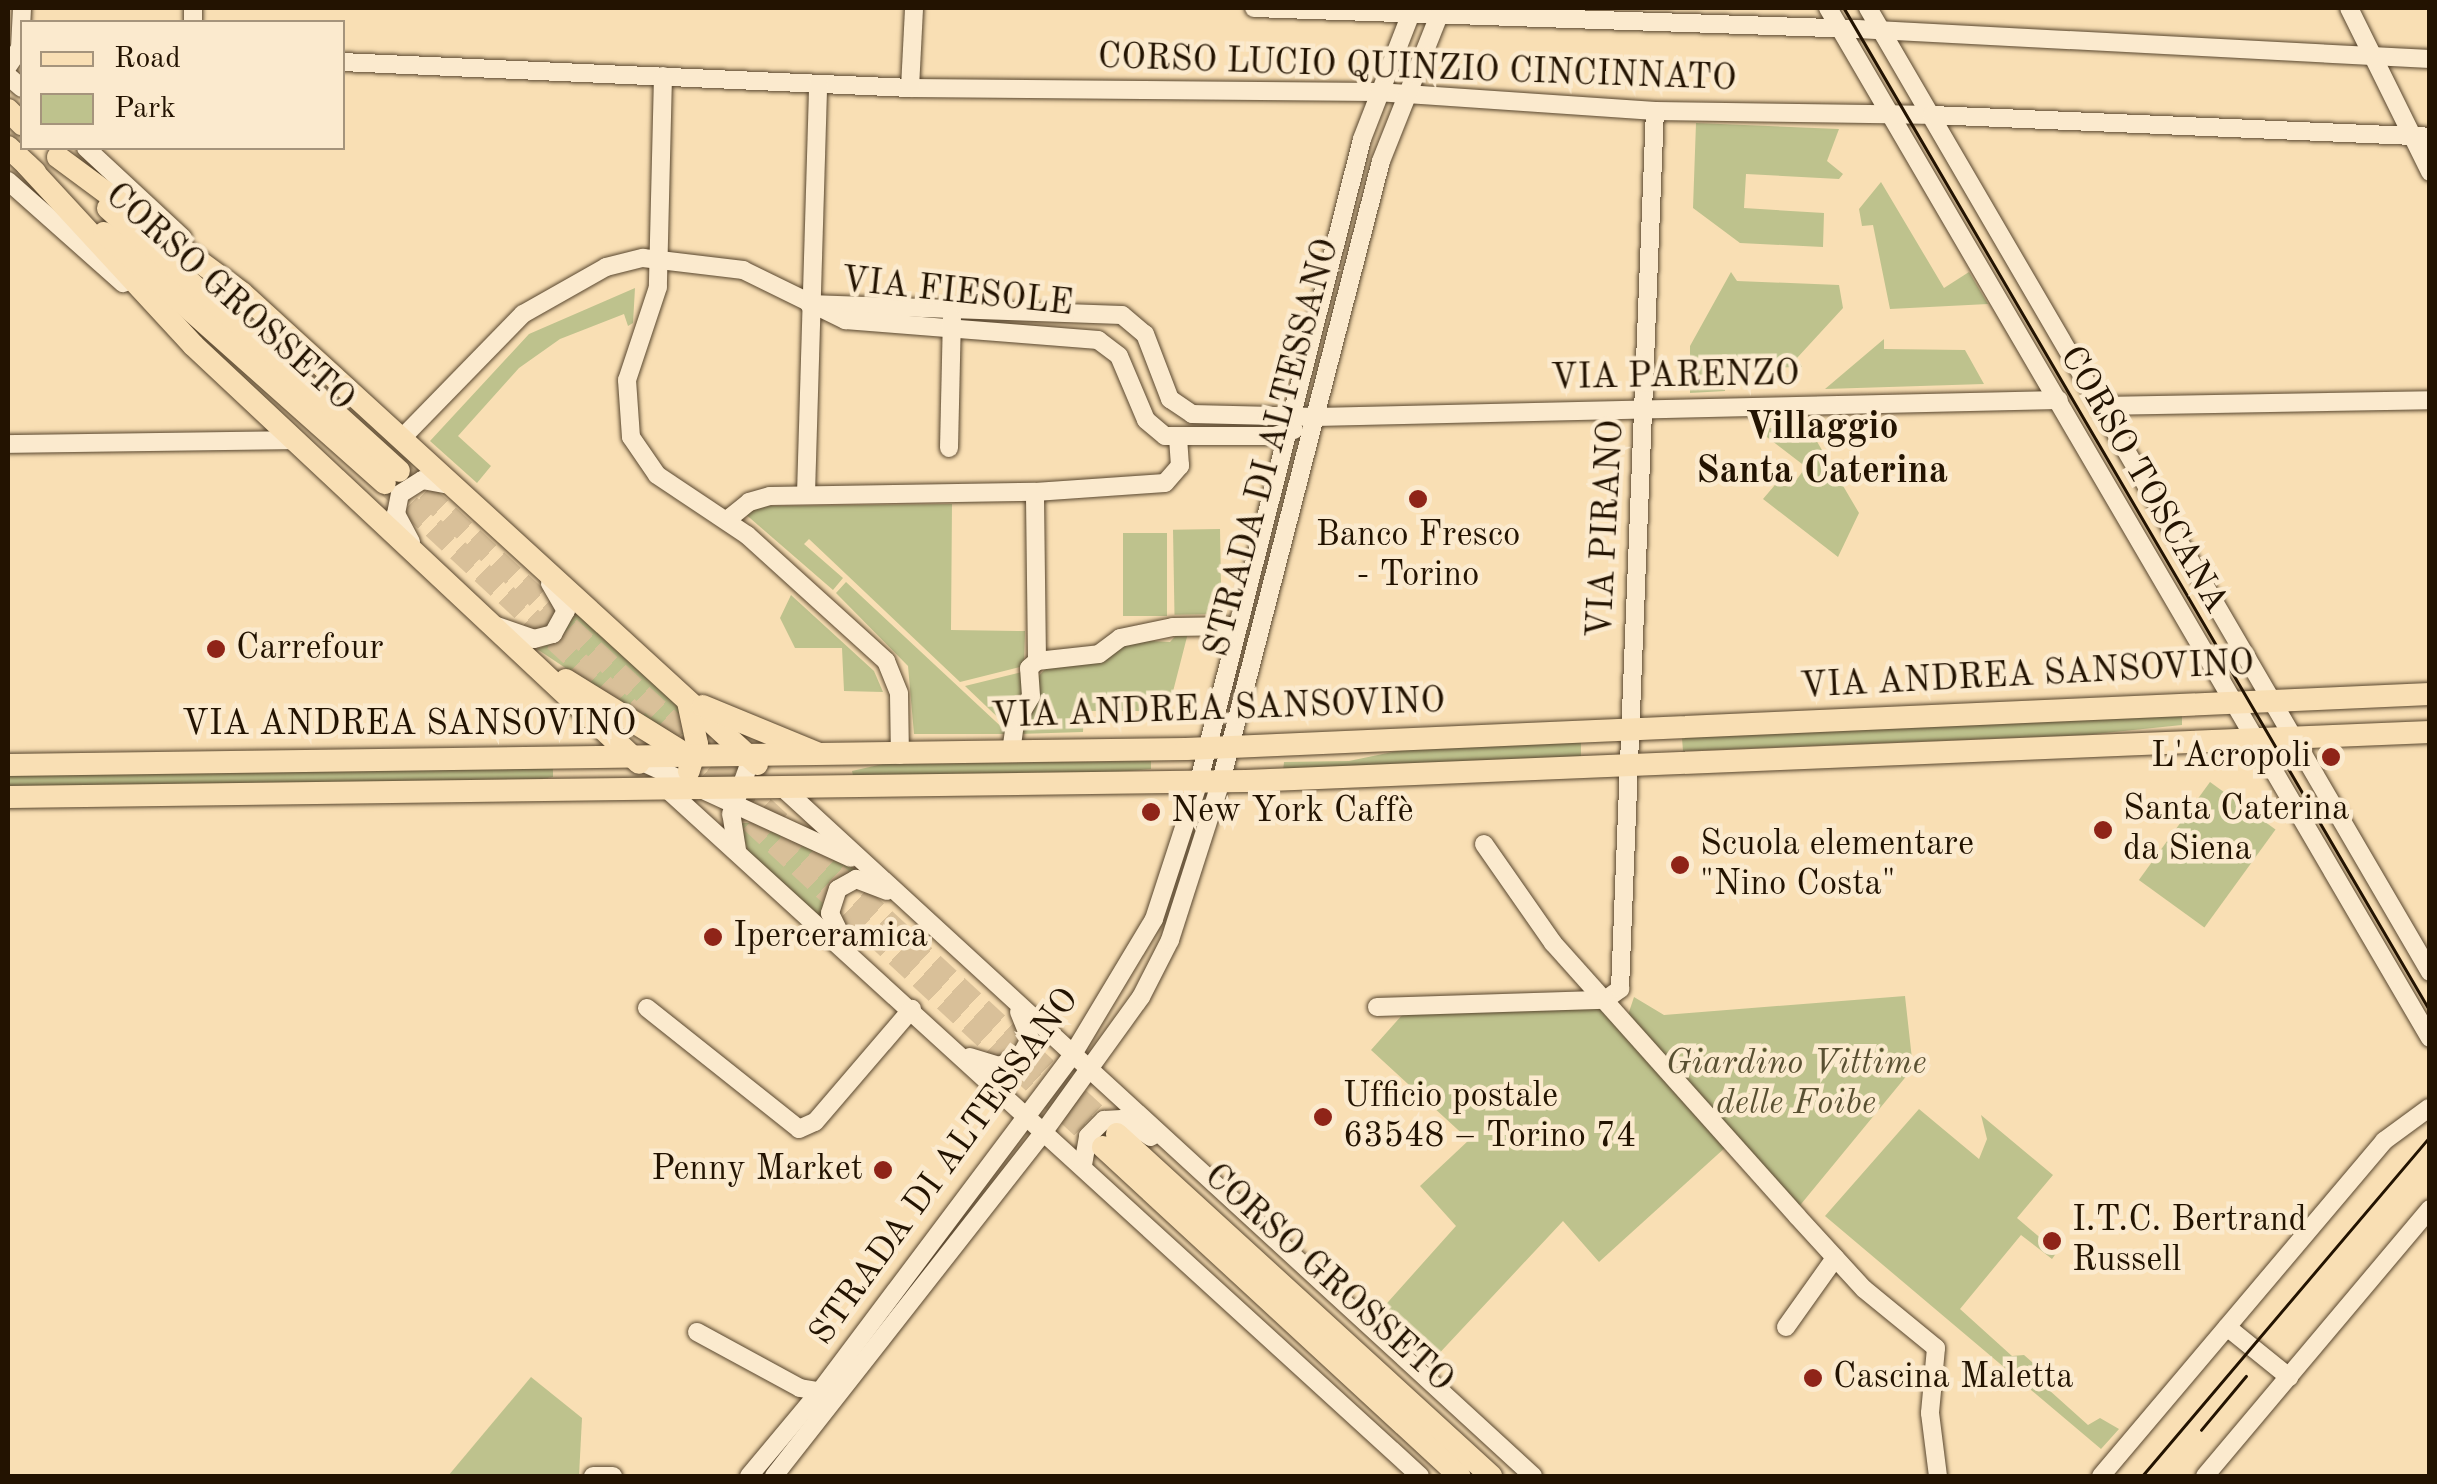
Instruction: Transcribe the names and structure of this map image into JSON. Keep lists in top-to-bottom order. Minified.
{"streets":{"main road":["CORSO GROSSETO","VIA ANDREA SANSOVINO"],"street":["CORSO LUCIO QUINZIO CINCINNATO","VIA FIESOLE","VIA PARENZO","STRADA DI ALTESSANO","CORSO TOSCANA","VIA PIRANO"]},"crossings":[["CORSO LUCIO QUINZIO CINCINNATO","STRADA DI ALTESSANO"],["CORSO LUCIO QUINZIO CINCINNATO","CORSO TOSCANA"],["CORSO LUCIO QUINZIO CINCINNATO","VIA PIRANO"],["VIA FIESOLE","VIA PARENZO"],["VIA FIESOLE","STRADA DI ALTESSANO"],["CORSO GROSSETO","STRADA DI ALTESSANO"],["CORSO GROSSETO","VIA ANDREA SANSOVINO"],["VIA PARENZO","STRADA DI ALTESSANO"],["VIA PARENZO","CORSO TOSCANA"],["VIA PARENZO","VIA PIRANO"],["STRADA DI ALTESSANO","VIA ANDREA SANSOVINO"],["CORSO TOSCANA","VIA ANDREA SANSOVINO"],["VIA PIRANO","VIA ANDREA SANSOVINO"]],"districts":["Villaggio Santa Caterina"],"parks":["Giardino Vittime delle Foibe"],"places":["Banco Fresco - Torino","Carrefour","L'Acropoli","New York Caffè","Santa Caterina da Siena","Scuola elementare \"Nino Costa\"","Iperceramica","Ufficio postale 63548 – Torino 74","Penny Market","I.T.C. Bertrand Russell","Cascina Maletta"],"legend":["Road","Park"]}
